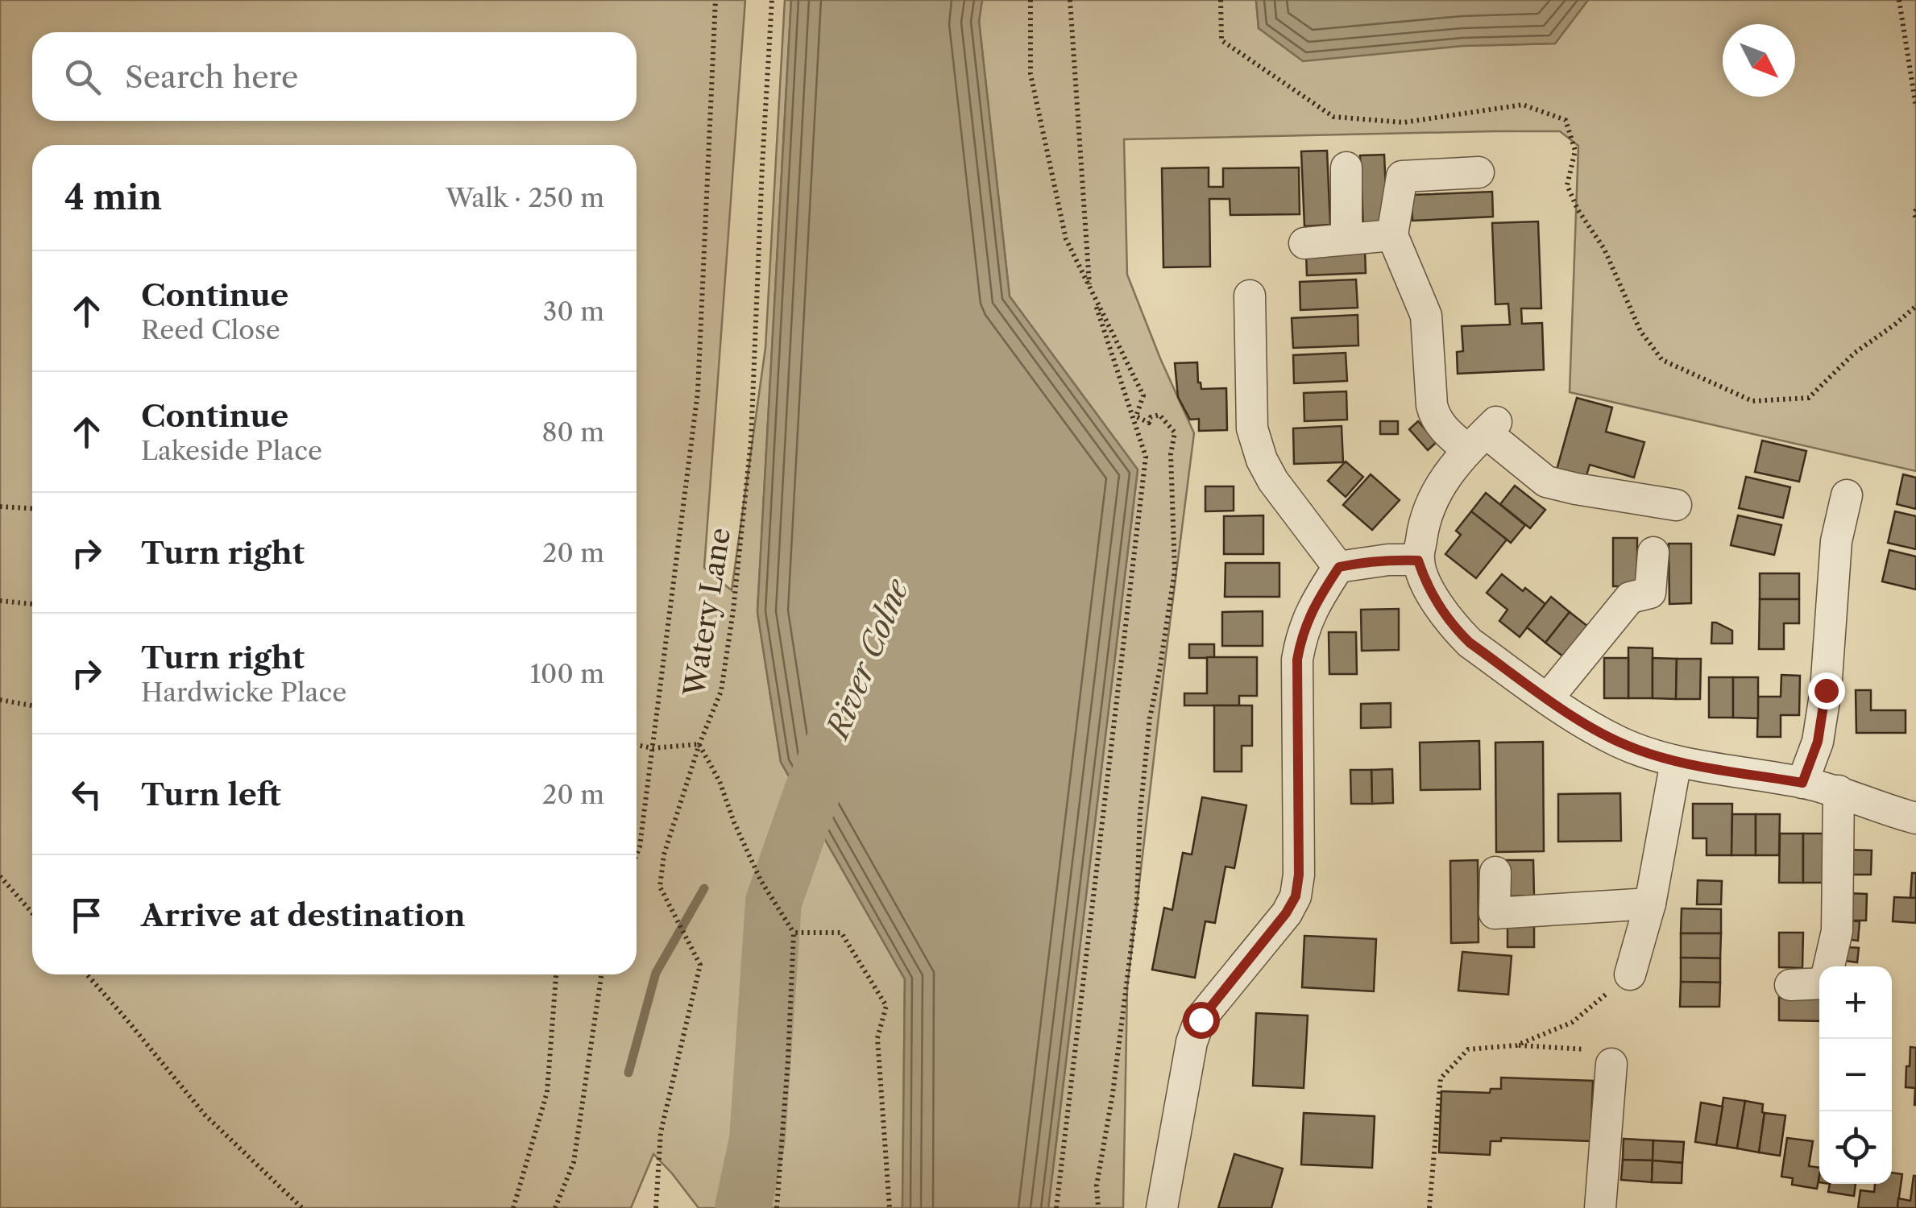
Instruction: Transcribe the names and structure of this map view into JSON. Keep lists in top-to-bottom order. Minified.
{"streets":{"path":["Watery Lane"]},"water":["River Colne"],"north":"bottom right","page":{"search":"Search here","heading":["4 min","Walk · 250 m"],"list":[["Continue","Reed Close","30 m"],["Continue","Lakeside Place","80 m"],["Turn right","20 m"],["Turn right","Hardwicke Place","100 m"],["Turn left","20 m"],"Arrive at destination"],"map_buttons":["+","−"]}}
